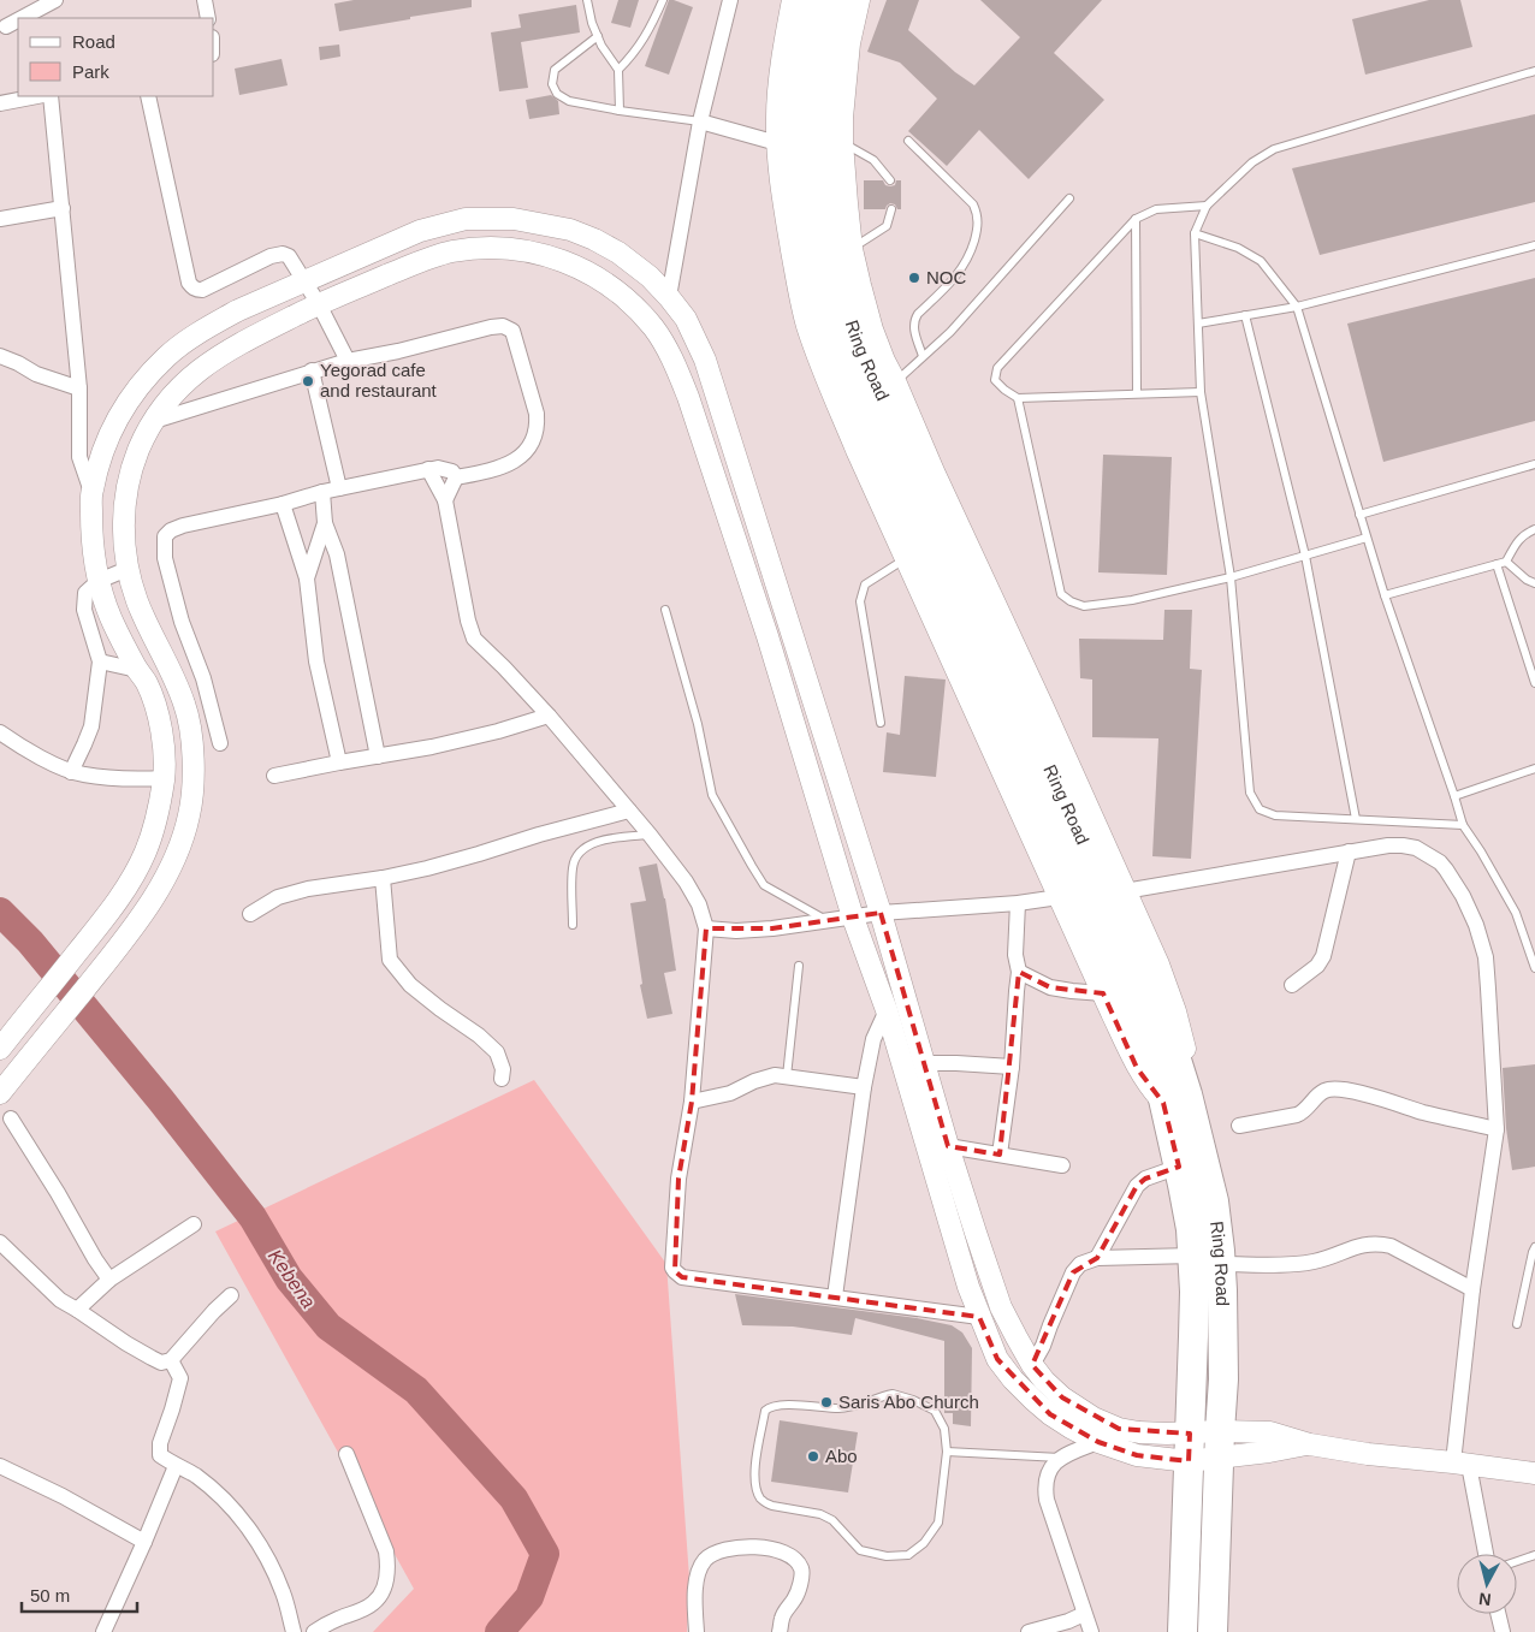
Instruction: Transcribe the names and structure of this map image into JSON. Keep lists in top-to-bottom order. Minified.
{"streets":{"highway":["Ring Road"]},"water":["Kebena"],"places":["NOC","Yegorad cafe and restaurant","Saris Abo Church","Abo"],"legend":["Road","Park"],"scale_bar":"50 m","north":"bottom"}
